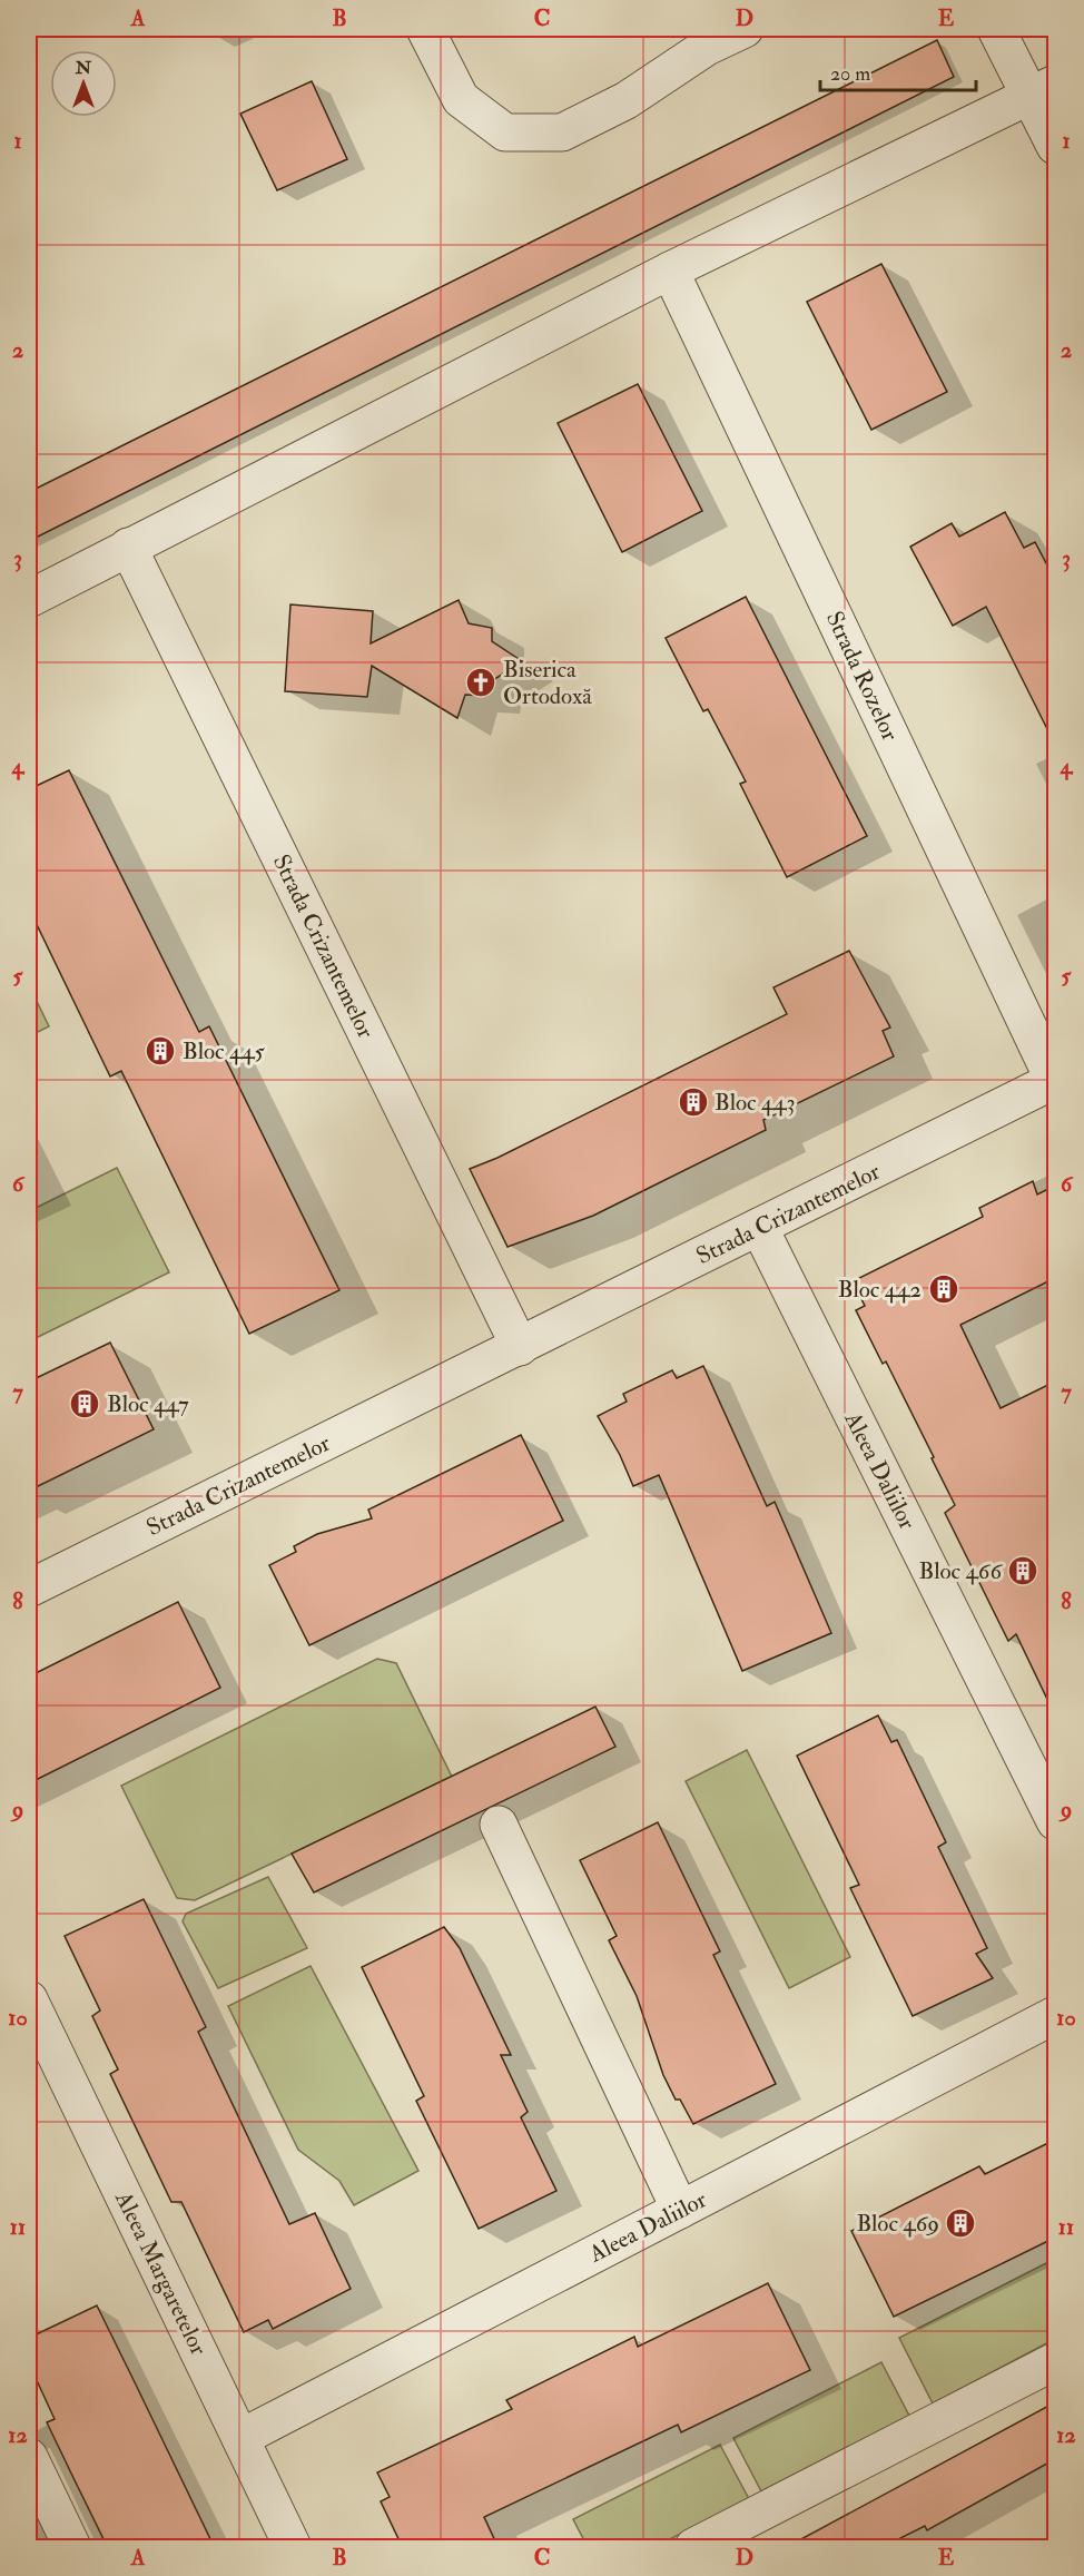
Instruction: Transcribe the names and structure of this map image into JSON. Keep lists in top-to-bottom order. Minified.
{"streets":{"street":["Strada Rozelor","Strada Crizantemelor","Aleea Daliilor","Aleea Margaretelor"]},"crossings":[["Strada Rozelor","Strada Crizantemelor"],["Strada Crizantemelor","Aleea Daliilor"],["Aleea Daliilor","Aleea Margaretelor"]],"places":{"church":["Biserica Ortodoxă"],"building":["Bloc 445","Bloc 443","Bloc 442","Bloc 447","Bloc 466","Bloc 469"]},"scale_bar":"20 m","north":"top","grid":{"columns":["A","B","C","D","E"],"rows":["1","2","3","4","5","6","7","8","9","10","11","12"]}}
